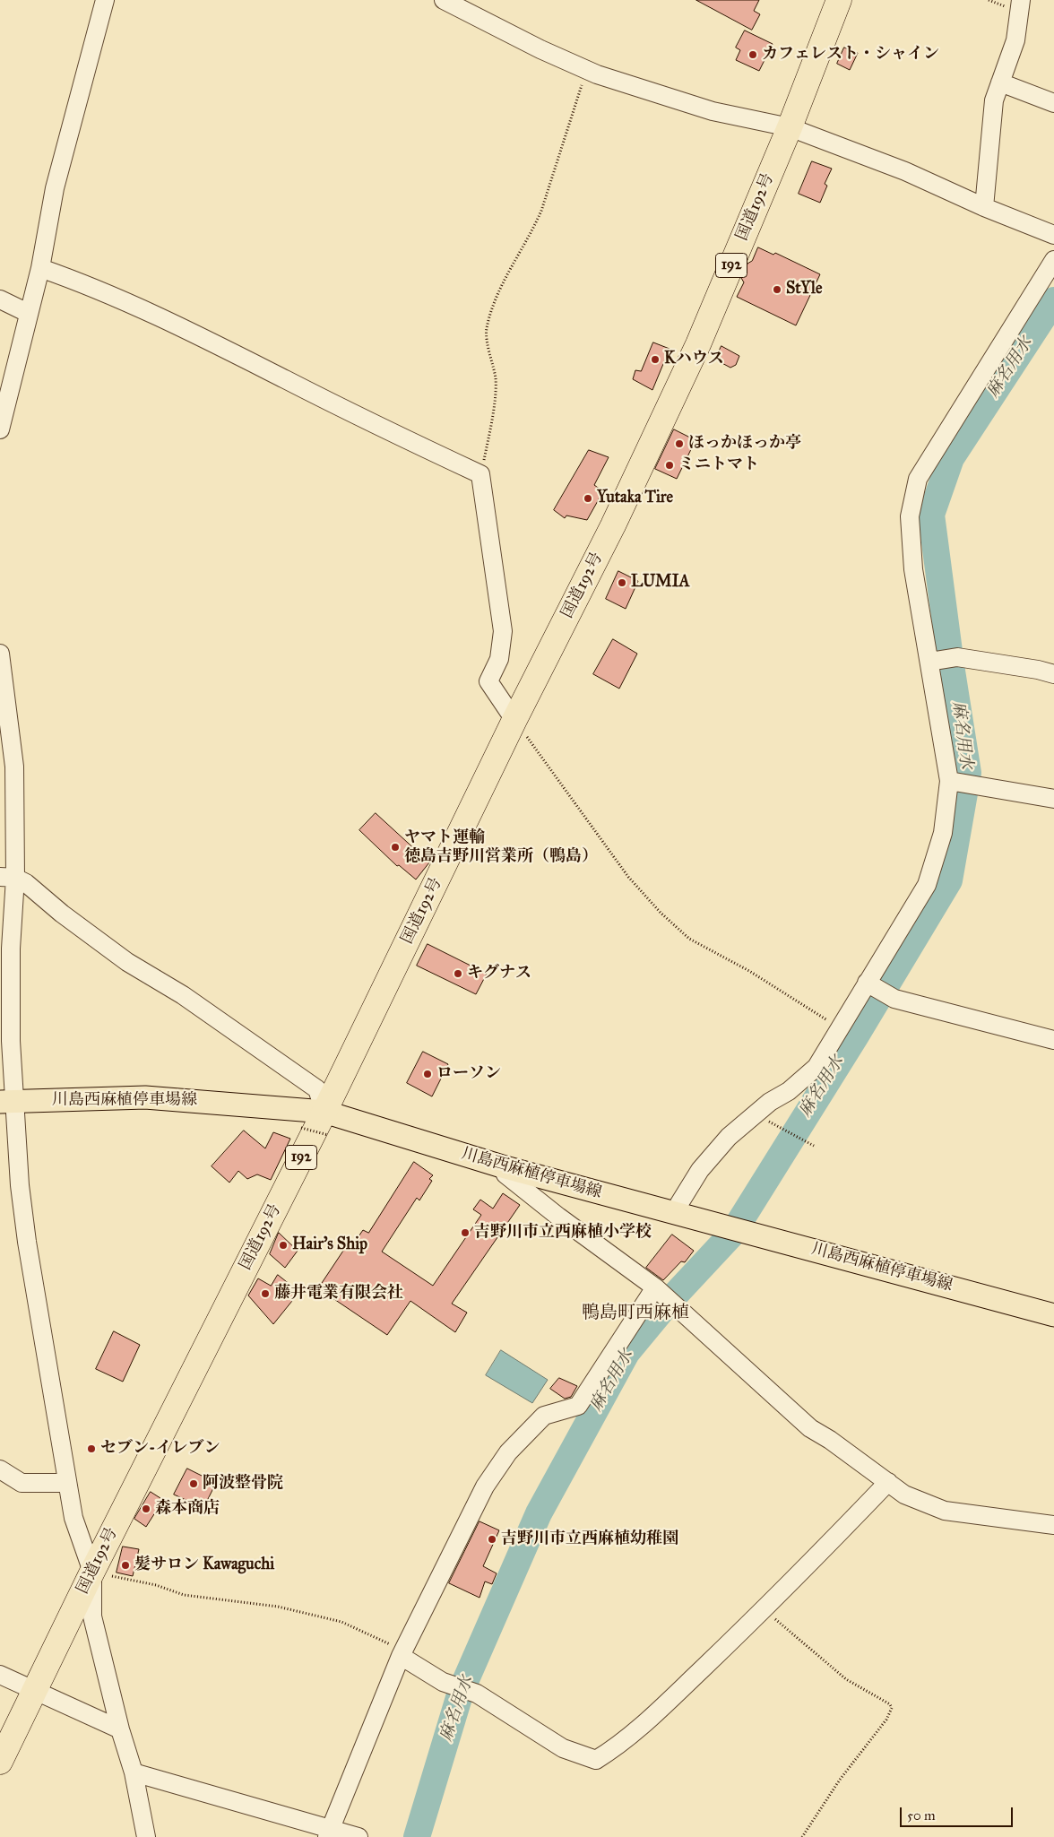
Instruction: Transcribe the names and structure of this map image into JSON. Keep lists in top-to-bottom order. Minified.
{"streets":{"highway":["国道192号","192"],"main road":["川島西麻植停車場線"]},"crossings":[["国道192号","川島西麻植停車場線"]],"districts":["鴨島町西麻植"],"water":["麻名用水"],"places":["カフェレスト・シャイン","StYle","Kハウス","ほっかほっか亭","ミニトマト","Yutaka Tire","LUMIA","ヤマト運輸 徳島吉野川営業所（鴨島）","キグナス","ローソン","吉野川市立西麻植小学校","Hair's Ship","藤井電業有限会社","セブン-イレブン","阿波整骨院","森本商店","吉野川市立西麻植幼稚園","髪サロン Kawaguchi"],"scale_bar":"50 m"}
